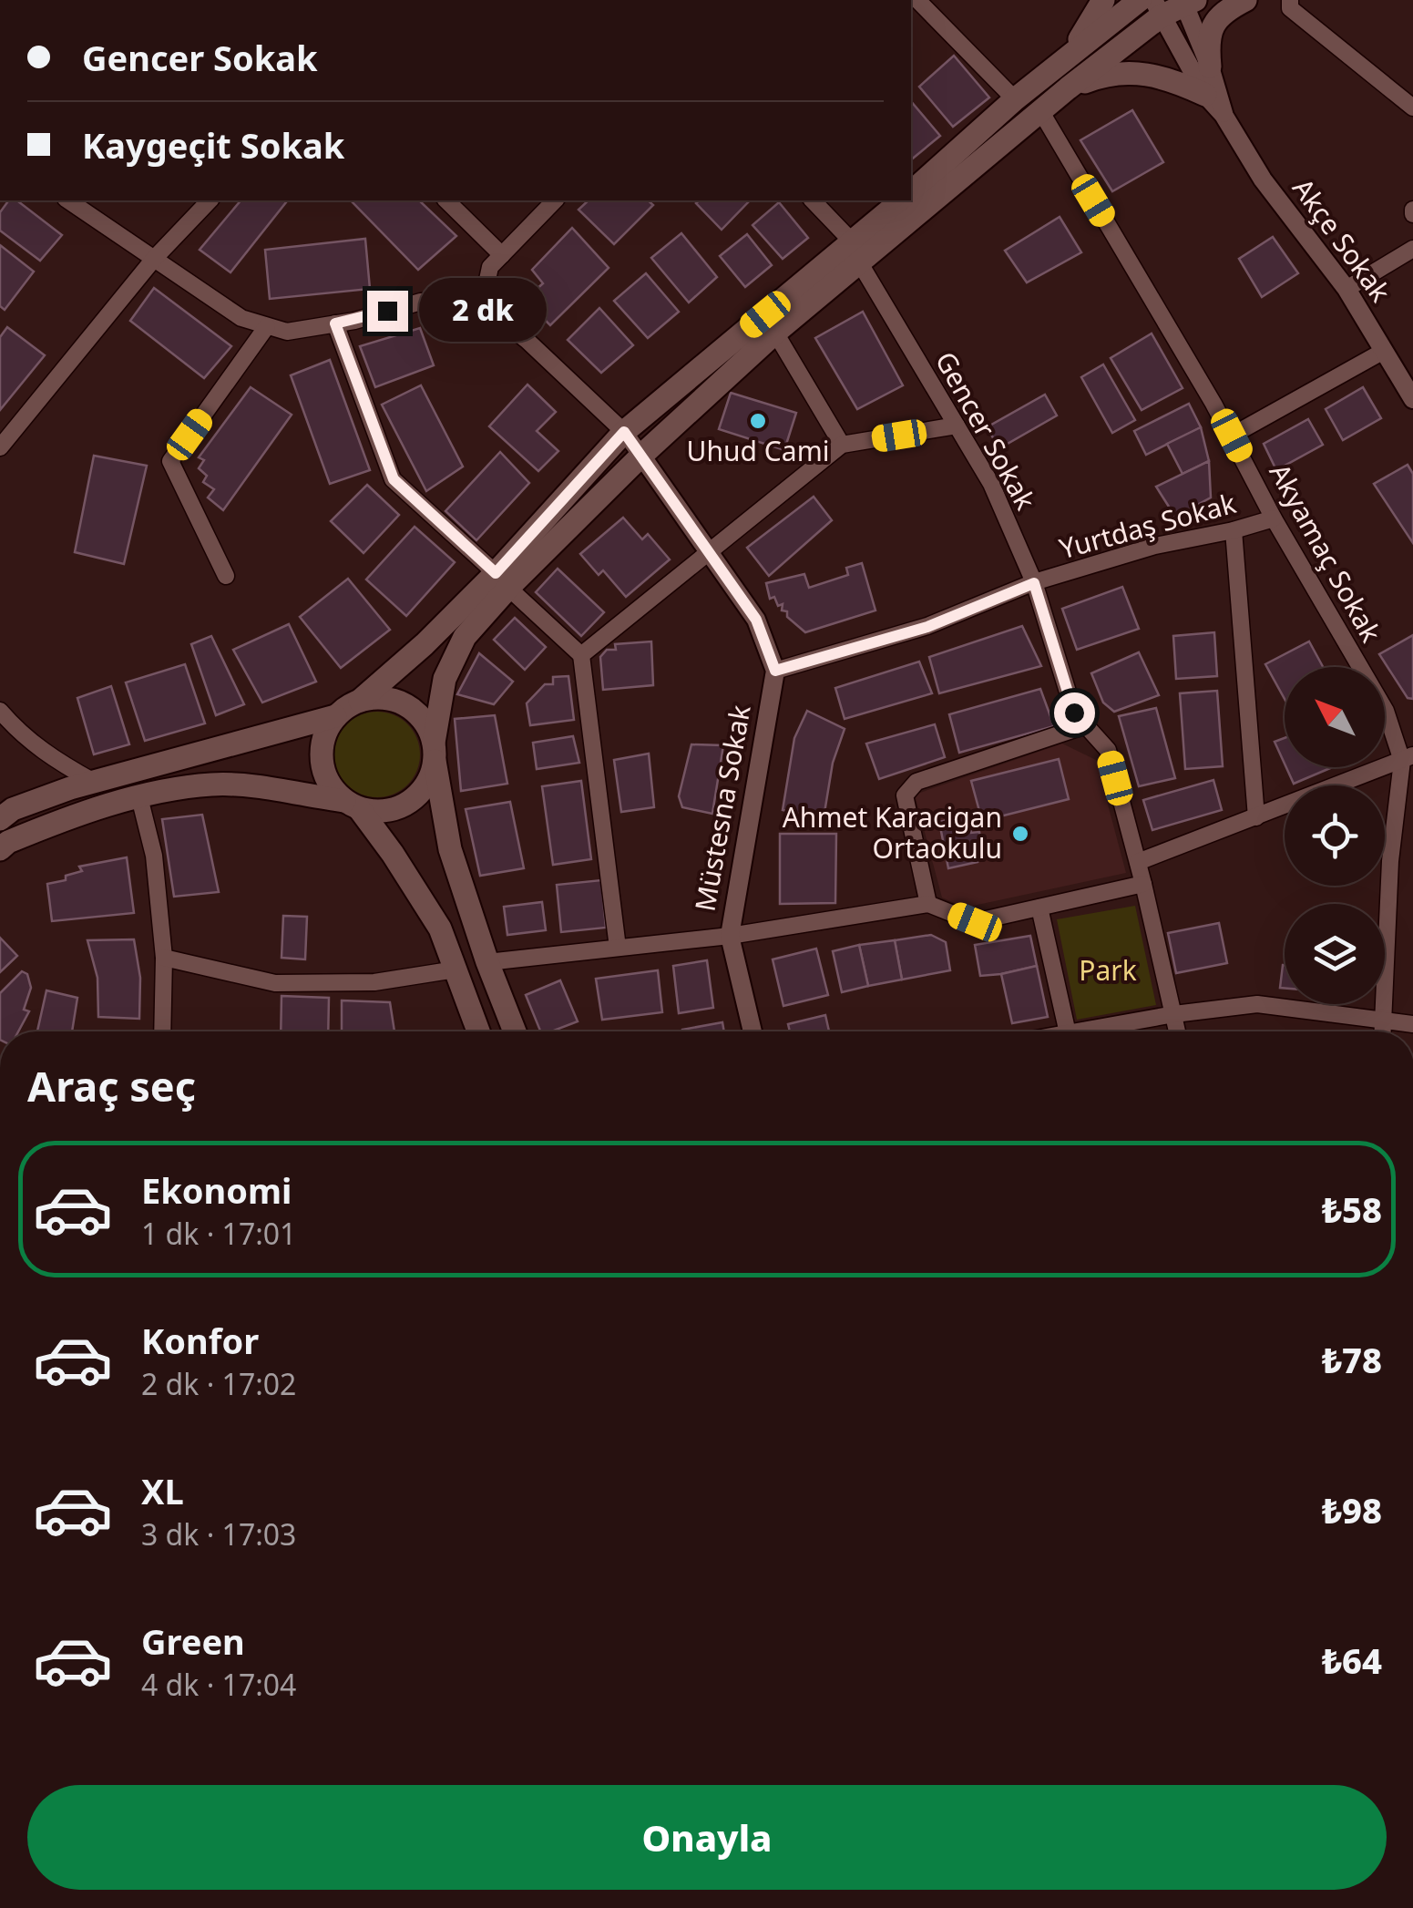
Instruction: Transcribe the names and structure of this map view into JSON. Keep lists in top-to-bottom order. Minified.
{"streets":{"street":["Akçe Sokak","Gencer Sokak","Yurtdaş Sokak","Akyamaç Sokak","Müstesna Sokak"]},"crossings":[["Gencer Sokak","Yurtdaş Sokak"],["Yurtdaş Sokak","Akyamaç Sokak"],["Yurtdaş Sokak","Müstesna Sokak"]],"parks":["Park"],"places":["Uhud Cami","Ahmet Karacigan Ortaokulu"],"north":"top left","page":{"banner":["Gencer Sokak","Kaygeçit Sokak"],"bubble":"2 dk","heading":"Araç seç","list":[{"name":"Ekonomi","note":"1 dk · 17:01","value":"₺58"},{"name":"Konfor","note":"2 dk · 17:02","value":"₺78"},{"name":"XL","note":"3 dk · 17:03","value":"₺98"},{"name":"Green","note":"4 dk · 17:04","value":"₺64"}],"buttons":"Onayla"}}
